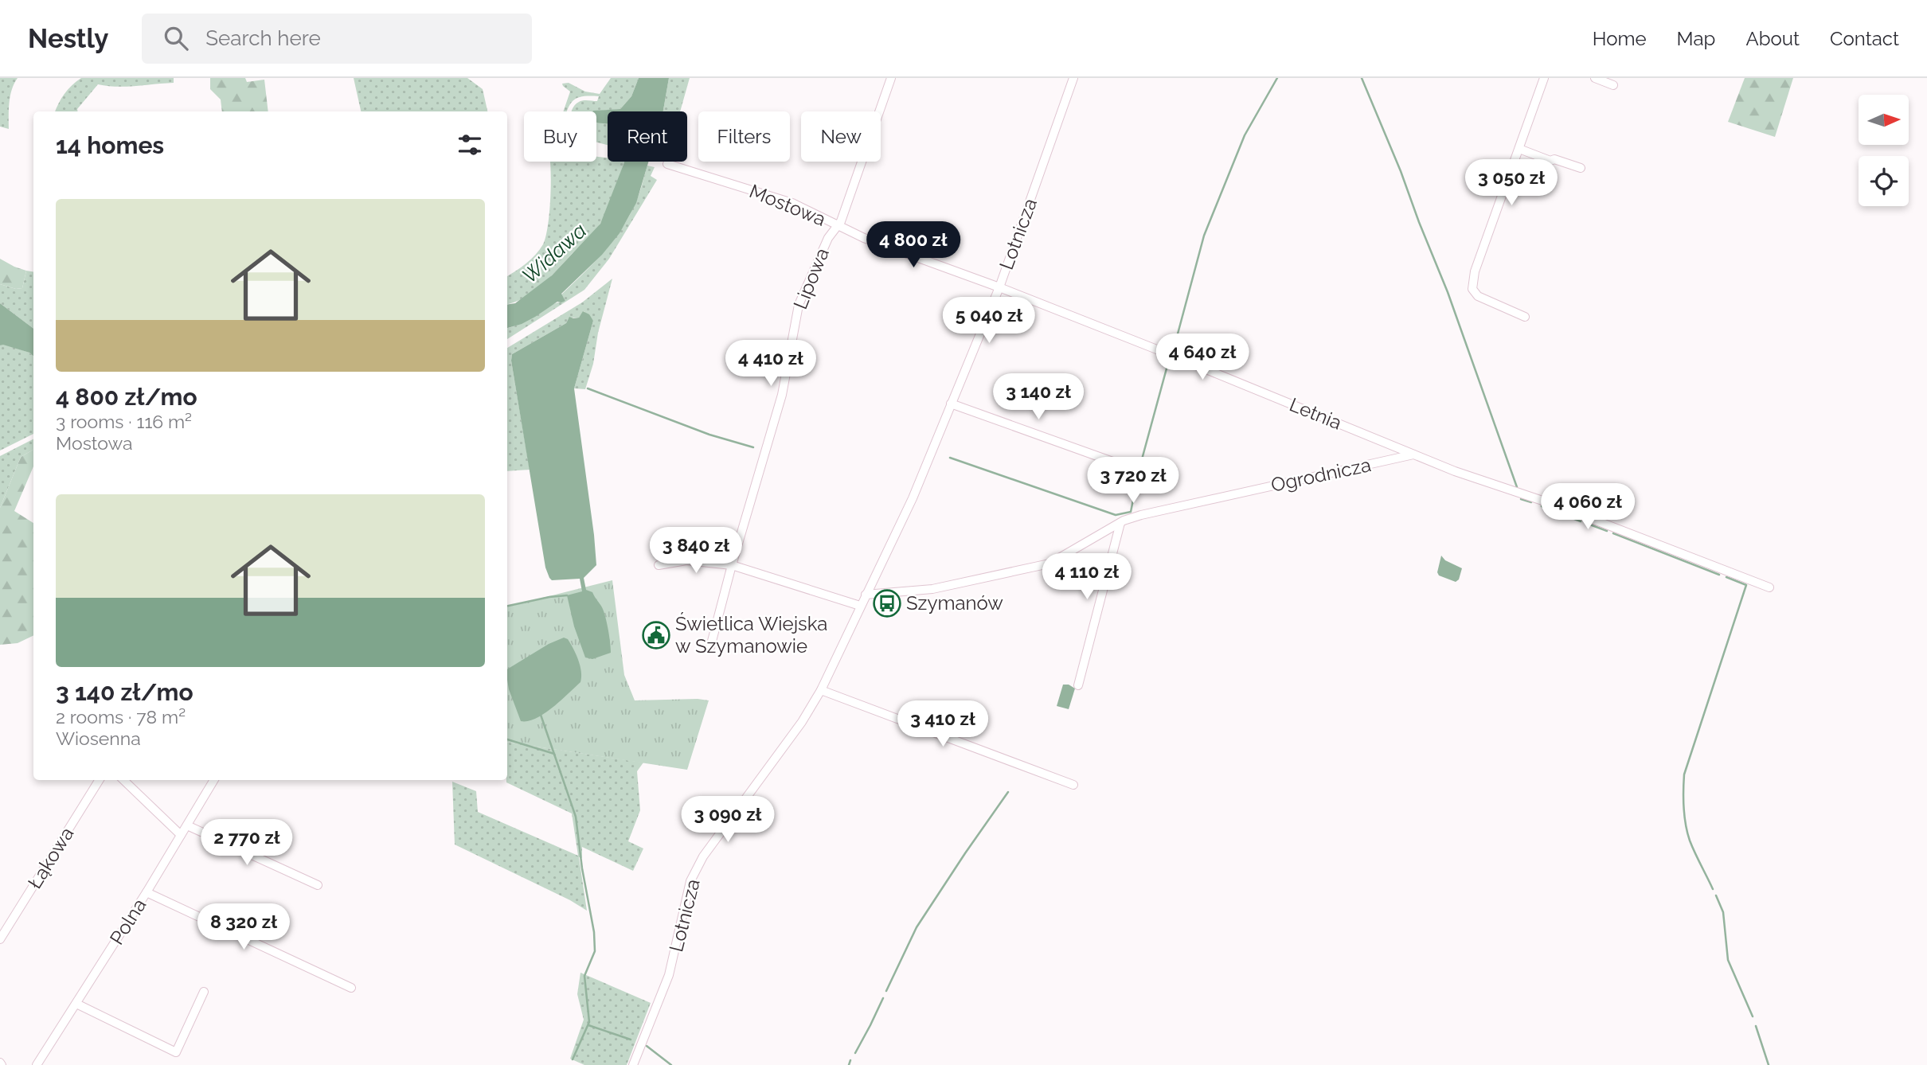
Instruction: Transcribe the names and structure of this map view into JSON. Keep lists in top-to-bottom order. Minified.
{"streets":{"street":["Mostowa","Lotnicza","Lipowa","Letnia","Ogrodnicza","Łąkowa","Polna"]},"crossings":[["Mostowa","Lotnicza"],["Mostowa","Lipowa"],["Mostowa","Letnia"],["Lotnicza","Letnia"],["Lotnicza","Ogrodnicza"],["Lipowa","Ogrodnicza"],["Letnia","Ogrodnicza"]],"water":["Widawa"],"places":{"bus stop":["Szymanów"],"public building":["Świetlica Wiejska w Szymanowie"]},"north":"right","page":{"header":"Nestly","search":"Search here","nav":["Home","Map","About","Contact"],"chip":["Buy","Rent","Filters","New"],"heading":"14 homes","price":["3 050 zł","4 800 zł","5 040 zł","4 640 zł","4 410 zł","3 140 zł","3 720 zł","4 060 zł","3 840 zł","4 110 zł","3 410 zł","3 090 zł","2 770 zł","8 320 zł"],"list":[{"name":"4 800 zł/mo","note":"3 rooms · 116 m² · Mostowa"},{"name":"3 140 zł/mo","note":"2 rooms · 78 m² · Wiosenna"}]}}
